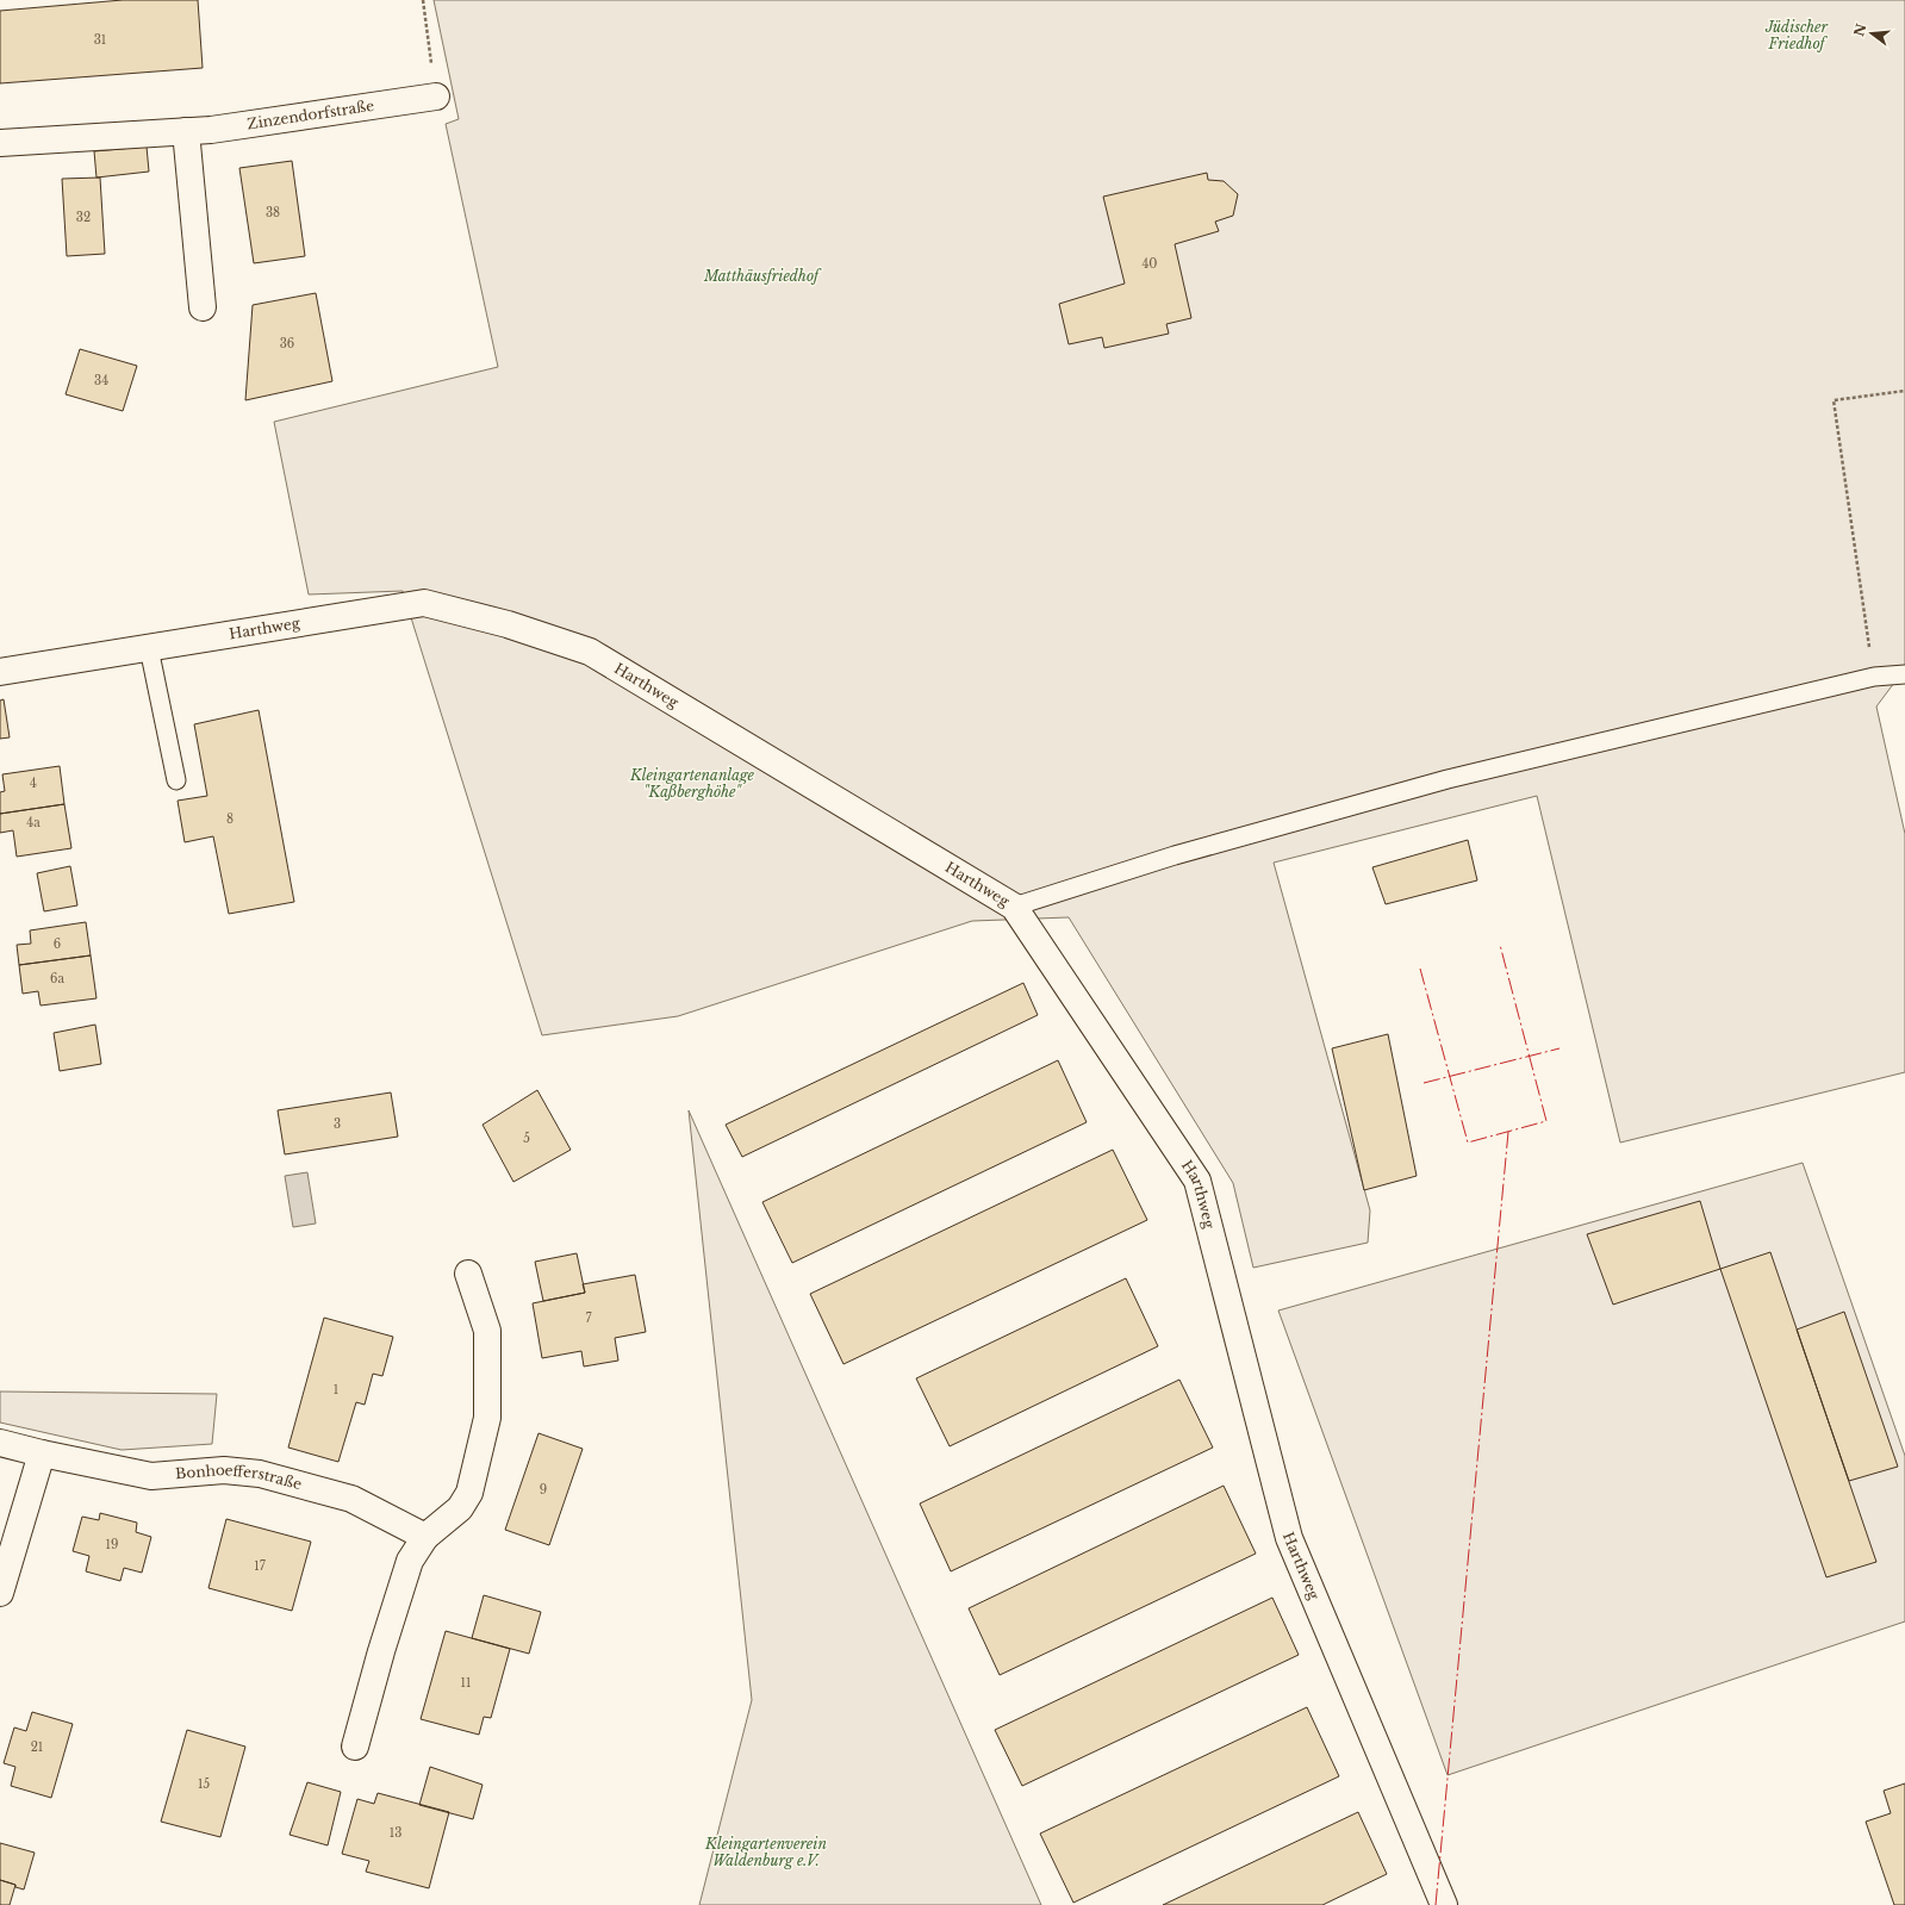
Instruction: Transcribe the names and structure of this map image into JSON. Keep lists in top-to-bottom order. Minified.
{"streets":{"street":["Zinzendorfstraße","Harthweg","Bonhoefferstraße"]},"parks":["Jüdischer Friedhof","Matthäusfriedhof","Kleingartenanlage \"Kaßberghöhe\"","Kleingartenverein Waldenburg e.V."],"house_numbers":["31","38","32","40","36","34","4","8","4a","6","6a","3","5","7","1","9","19","17","11","21","15","13"],"north":"left"}
